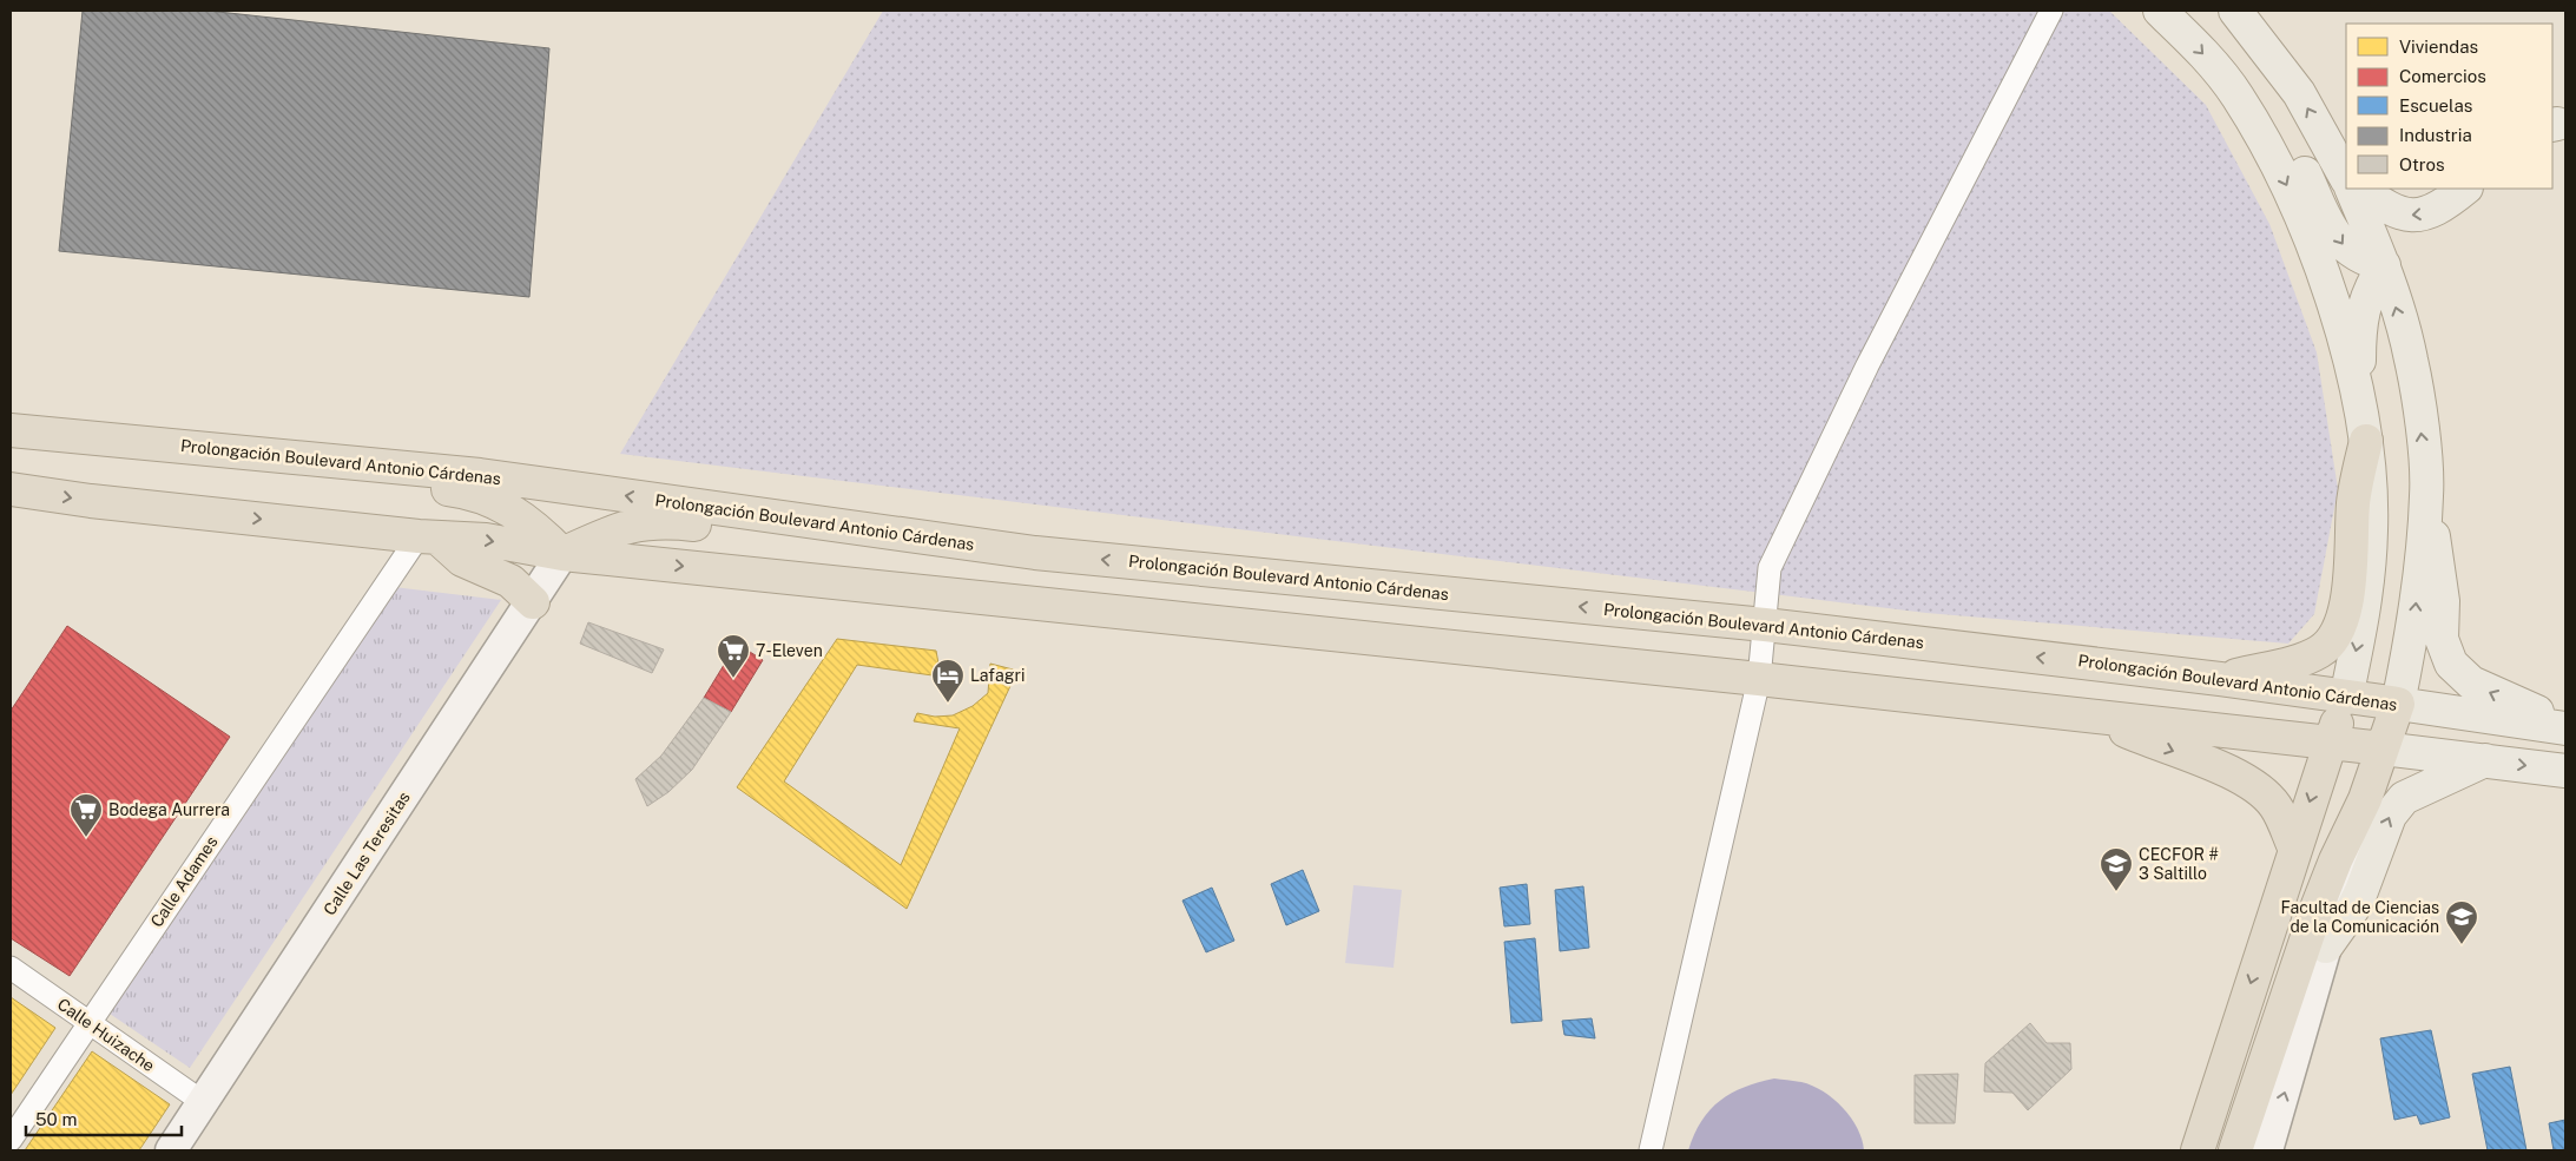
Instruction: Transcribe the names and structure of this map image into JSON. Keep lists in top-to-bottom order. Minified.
{"streets":{"highway":["Prolongación Boulevard Antonio Cárdenas"],"street":["Calle Las Teresitas","Calle Adames","Calle Huizache"]},"crossings":[["Calle Las Teresitas","Calle Huizache"],["Calle Adames","Calle Huizache"]],"places":{"supermarket":["7-Eleven","Bodega Aurrera"],"hotel":["Lafagri"],"school or university":["CECFOR # 3 Saltillo","Facultad de Ciencias de la Comunicación"]},"legend":["Viviendas","Comercios","Escuelas","Industria","Otros"],"scale_bar":"50 m"}
